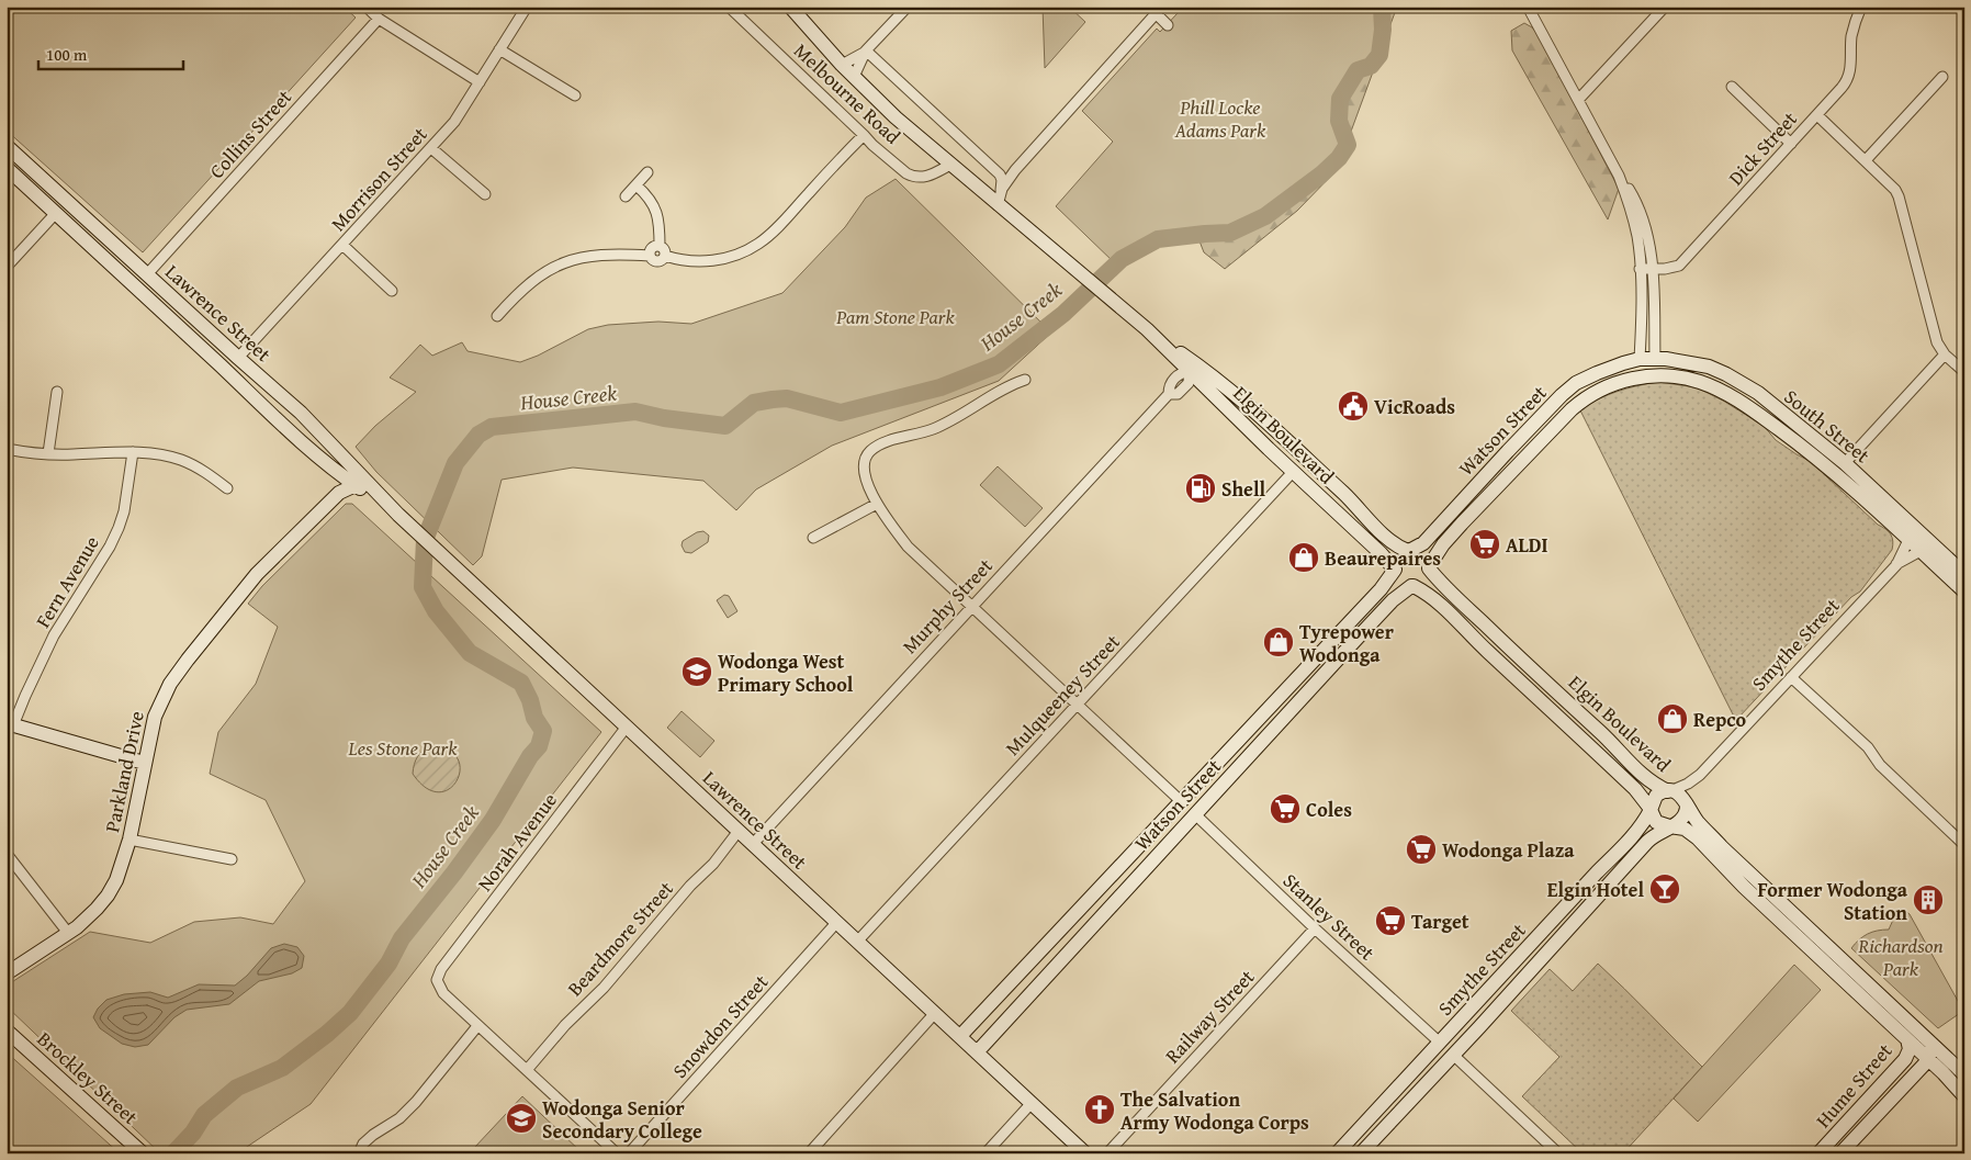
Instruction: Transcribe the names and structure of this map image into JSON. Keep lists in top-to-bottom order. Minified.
{"streets":{"street":["Melbourne Road","Collins Street","Dick Street","Morrison Street","Lawrence Street","South Street","Watson Street","Elgin Boulevard","Fern Avenue","Murphy Street","Smythe Street","Mulqueeney Street","Parkland Drive","Norah Avenue","Stanley Street","Beardmore Street","Railway Street","Snowdon Street","Brockley Street","Hume Street"]},"crossings":[["Melbourne Road","Elgin Boulevard"],["Collins Street","Lawrence Street"],["Morrison Street","Lawrence Street"],["Lawrence Street","Watson Street"],["Lawrence Street","Murphy Street"],["Lawrence Street","Mulqueeney Street"],["Lawrence Street","Parkland Drive"],["Lawrence Street","Norah Avenue"],["Lawrence Street","Beardmore Street"],["Lawrence Street","Snowdon Street"],["South Street","Watson Street"],["South Street","Smythe Street"],["Watson Street","Elgin Boulevard"],["Watson Street","Stanley Street"],["Elgin Boulevard","Murphy Street"],["Elgin Boulevard","Smythe Street"],["Elgin Boulevard","Mulqueeney Street"],["Smythe Street","Stanley Street"],["Stanley Street","Railway Street"]],"water":["House Creek"],"parks":["Phill Locke Adams Park","Pam Stone Park","Les Stone Park","Richardson Park"],"places":{"public building":["VicRoads"],"fuel station":["Shell"],"supermarket":["ALDI","Coles","Wodonga Plaza","Target"],"shop":["Beaurepaires","Tyrepower Wodonga","Repco"],"school or university":["Wodonga West Primary School","Wodonga Senior Secondary College"],"bar":["Elgin Hotel"],"building":["Former Wodonga Station"],"church":["The Salvation Army Wodonga Corps"]},"scale_bar":"100 m"}
